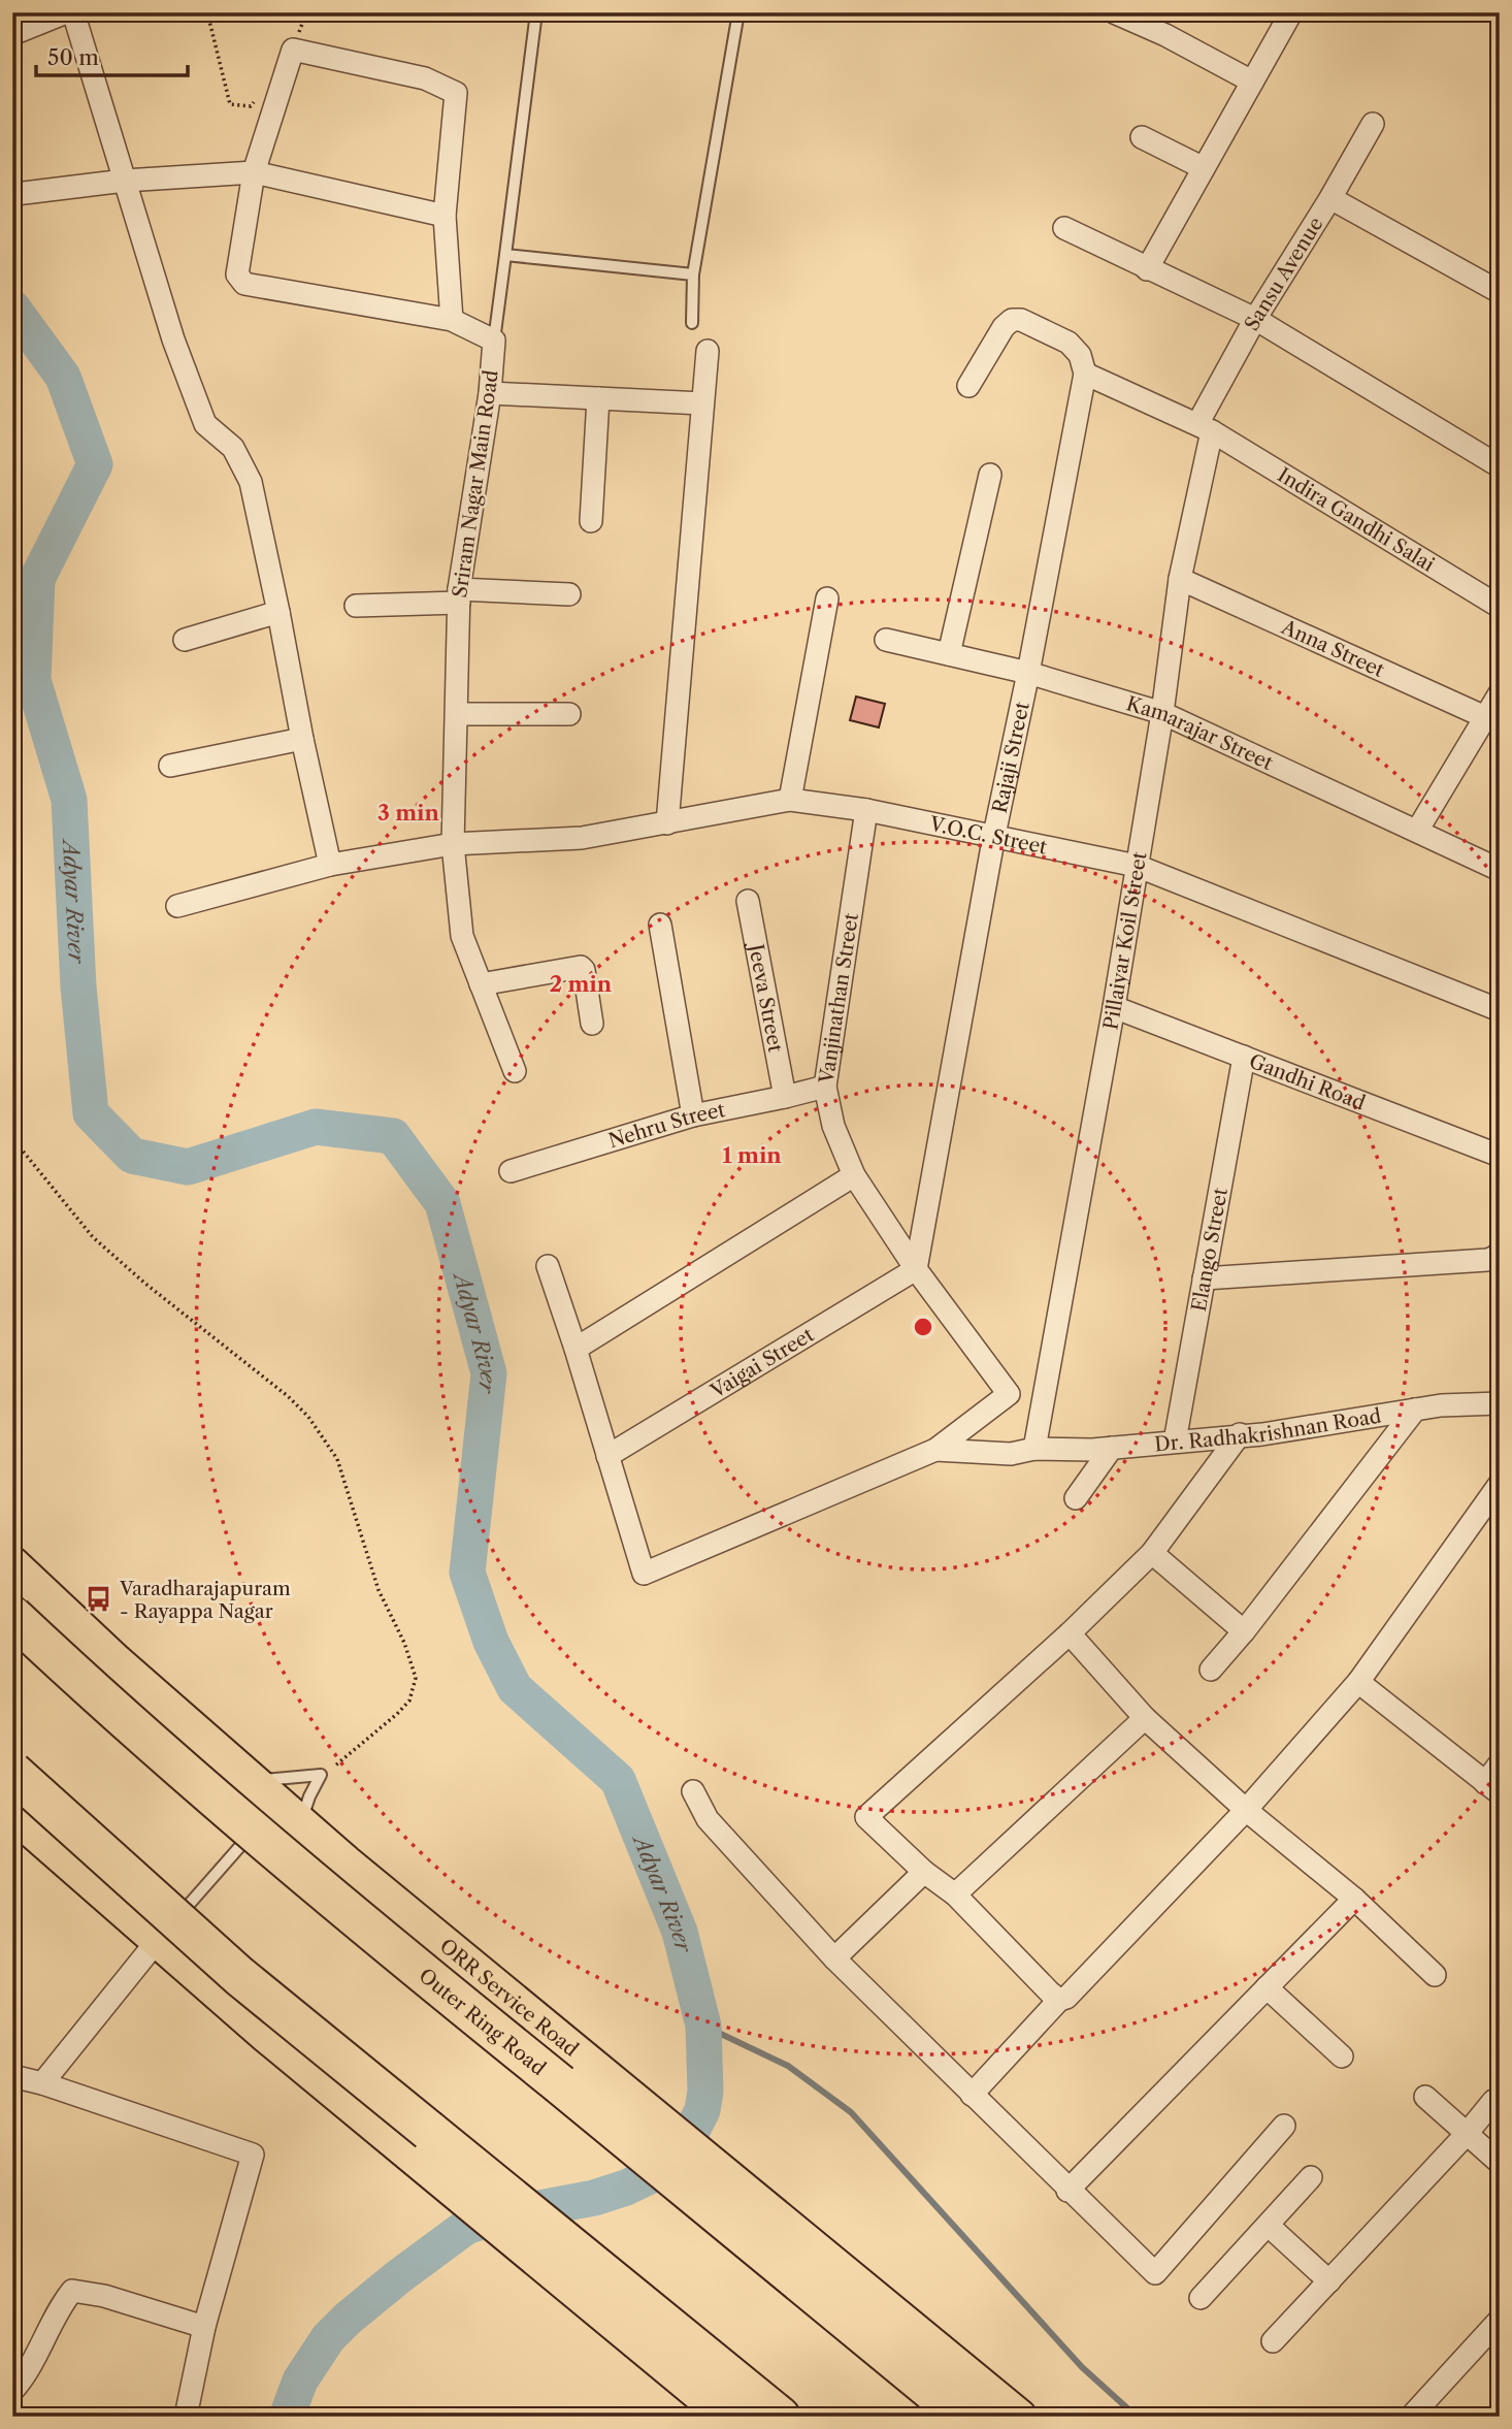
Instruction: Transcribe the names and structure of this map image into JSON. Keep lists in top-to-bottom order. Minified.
{"streets":{"highway":["Outer Ring Road"],"main road":["ORR Service Road"],"street":["Sansu Avenue","Sriram Nagar Main Road","Indira Gandhi Salai","Anna Street","Kamarajar Street","Rajaji Street","V.O.C. Street","Pillaiyar Koil Street","Jeeva Street","Vanjinathan Street","Gandhi Road","Nehru Street","Elango Street","Vaigai Street","Dr. Radhakrishnan Road"]},"crossings":[["Sansu Avenue","Indira Gandhi Salai"],["Sansu Avenue","Pillaiyar Koil Street"],["Sriram Nagar Main Road","V.O.C. Street"],["Indira Gandhi Salai","Rajaji Street"],["Indira Gandhi Salai","Pillaiyar Koil Street"],["Anna Street","Pillaiyar Koil Street"],["Kamarajar Street","Rajaji Street"],["Kamarajar Street","Pillaiyar Koil Street"],["Rajaji Street","V.O.C. Street"],["Rajaji Street","Vanjinathan Street"],["Rajaji Street","Vaigai Street"],["V.O.C. Street","Pillaiyar Koil Street"],["V.O.C. Street","Vanjinathan Street"],["Pillaiyar Koil Street","Gandhi Road"],["Pillaiyar Koil Street","Dr. Radhakrishnan Road"],["Jeeva Street","Nehru Street"],["Vanjinathan Street","Nehru Street"],["Vanjinathan Street","Vaigai Street"],["Vanjinathan Street","Dr. Radhakrishnan Road"],["Gandhi Road","Elango Street"],["Elango Street","Dr. Radhakrishnan Road"],["ORR Service Road","Outer Ring Road"]],"water":["Adyar River"],"places":{"bus stop":["Varadharajapuram - Rayappa Nagar"]},"scale_bar":"50 m","rings":["3 min","2 min","1 min"]}
